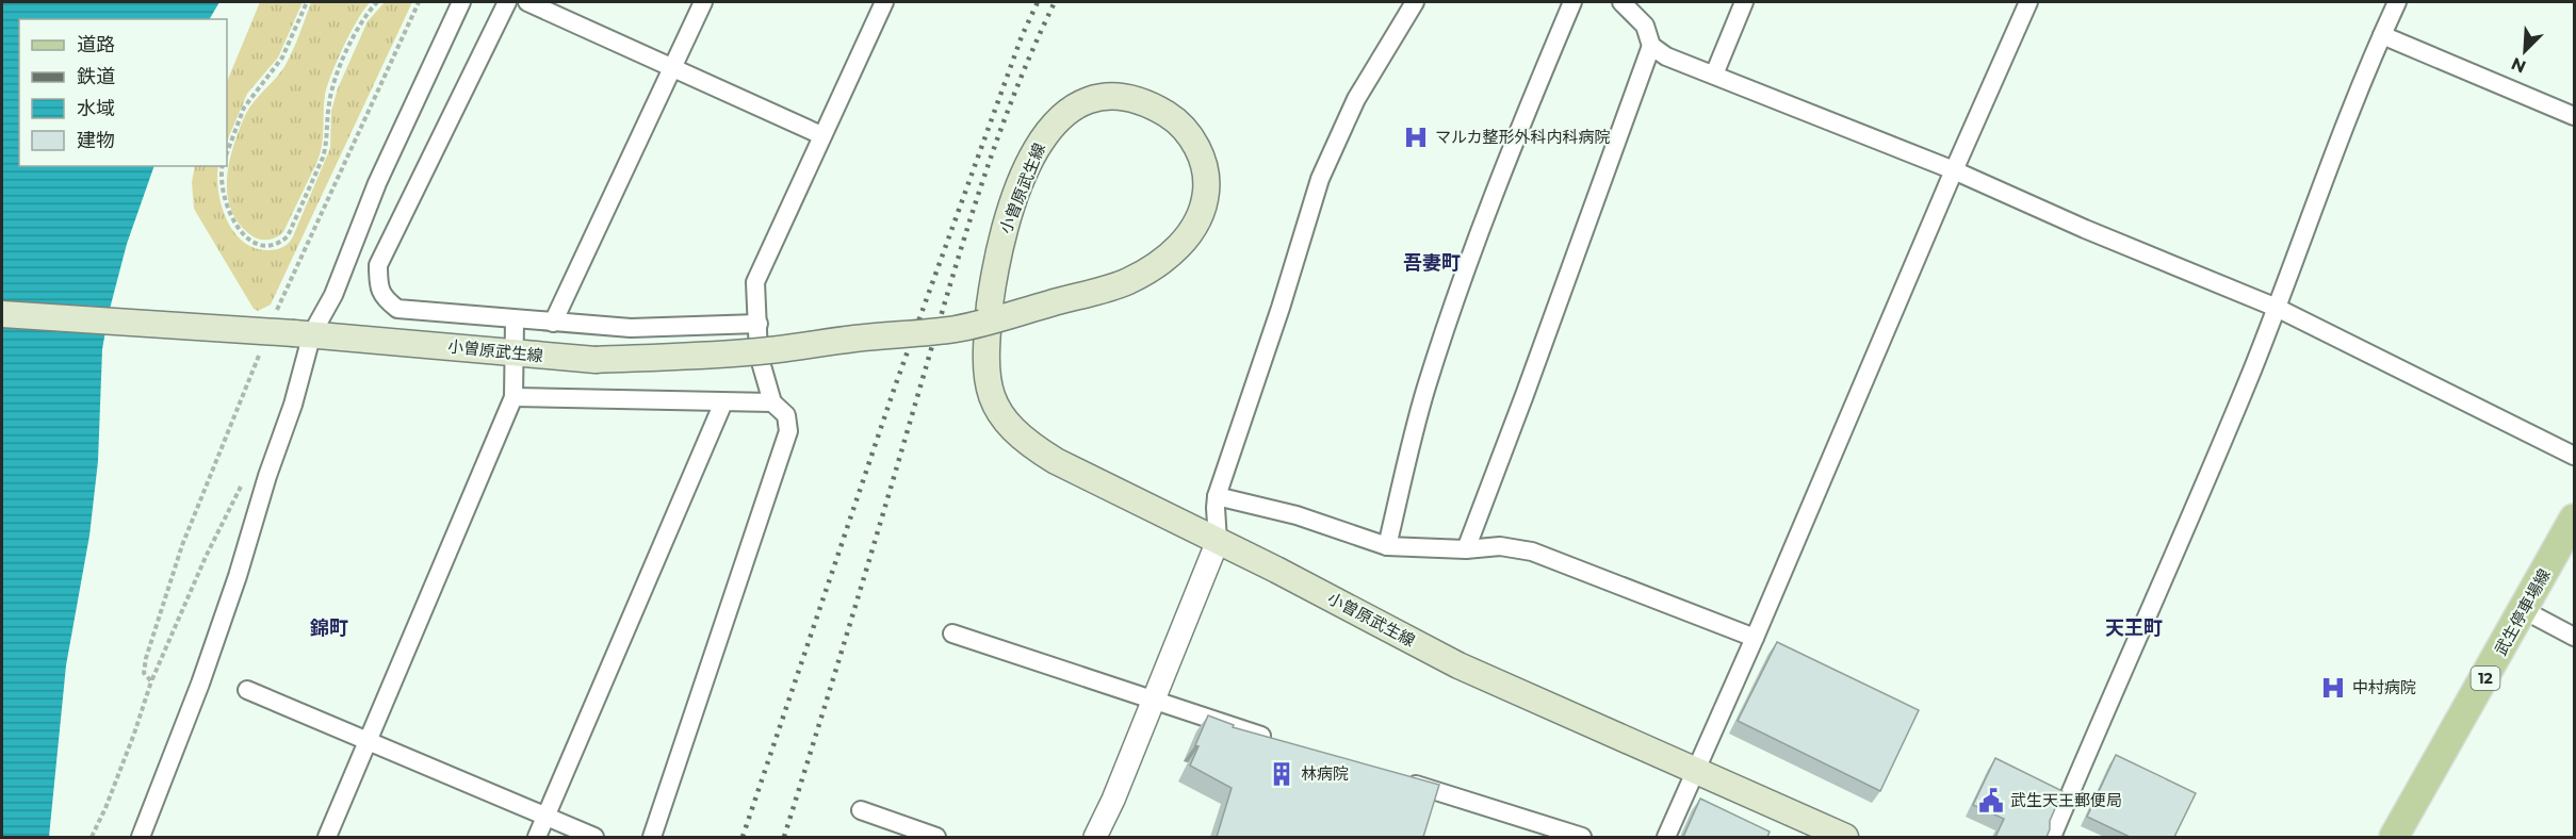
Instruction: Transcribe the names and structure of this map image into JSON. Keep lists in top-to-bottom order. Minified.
{"streets":{"main road":["小曽原武生線","武生停車場線","12"]},"districts":["吾妻町","錦町","天王町"],"places":{"hospital":["マルカ整形外科内科病院","中村病院"],"building":["林病院"],"public building":["武生天王郵便局"]},"legend":["道路","鉄道","水域","建物"],"north":"bottom left"}
